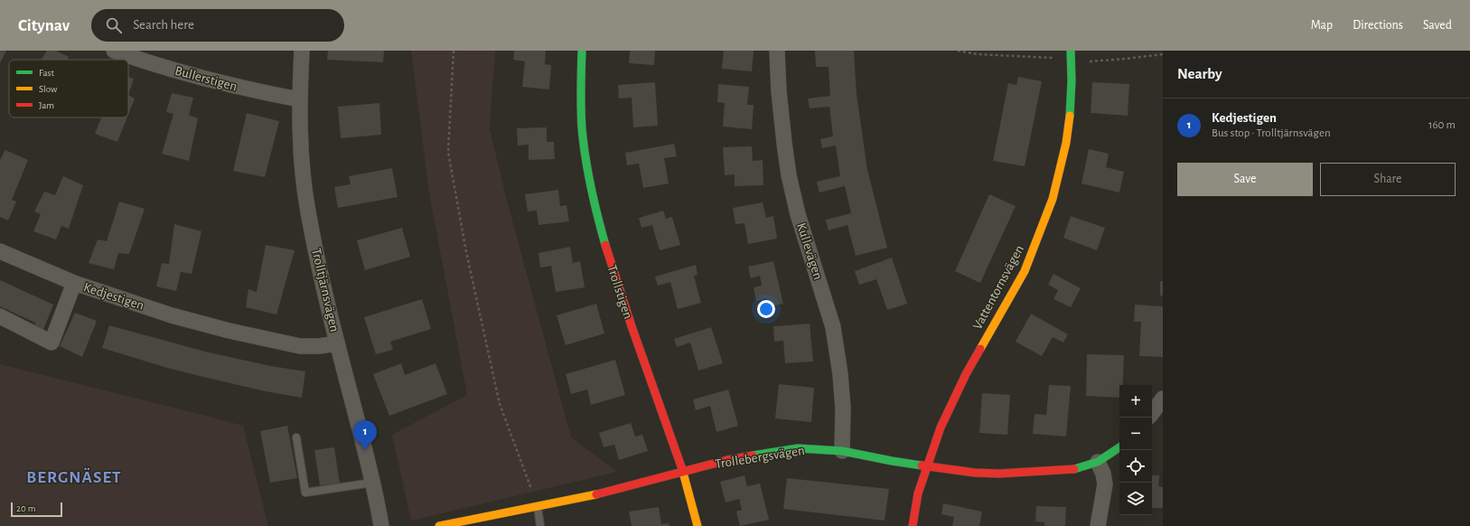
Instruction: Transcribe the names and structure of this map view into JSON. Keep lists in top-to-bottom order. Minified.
{"streets":{"street":["Bullerstigen","Kullevägen","Vattentornsvägen","Trolltjärnsvägen","Trollstigen","Kedjestigen","Trollebergsvägen"]},"crossings":[["Bullerstigen","Trolltjärnsvägen"],["Kullevägen","Trollebergsvägen"],["Vattentornsvägen","Trollebergsvägen"],["Trolltjärnsvägen","Kedjestigen"],["Trollstigen","Trollebergsvägen"]],"districts":["BERGNÄSET"],"legend":["Fast","Slow","Jam"],"scale_bar":"20 m","page":{"header":"Citynav","search":"Search here","nav":["Map","Directions","Saved"],"heading":"Nearby","list":[{"mark":"1","name":"Kedjestigen","note":"Bus stop · Trolltjärnsvägen","value":"160 m"}],"buttons":["Save","Share"],"map_buttons":["+","−"],"pins":"1","scale":"20 m"}}
